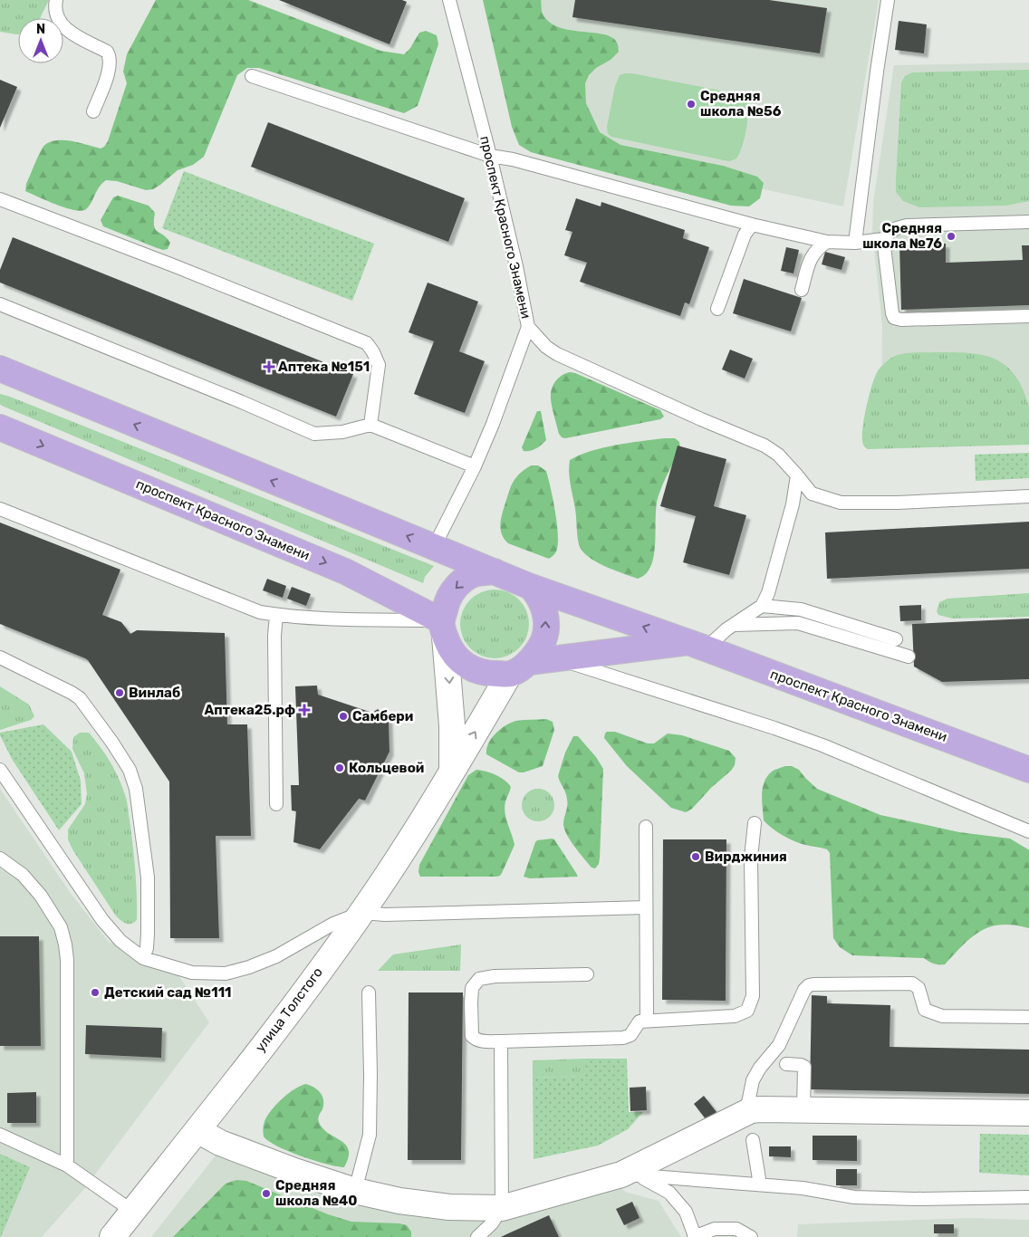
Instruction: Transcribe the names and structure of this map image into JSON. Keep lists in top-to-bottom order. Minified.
{"streets":{"main road":["проспект Красного Знамени"],"street":["улица Толстого"]},"crossings":[["проспект Красного Знамени","улица Толстого"]],"places":{"other":["Средняя школа №56","Средняя школа №76","Винлаб","Самбери","Кольцевой","Вирджиния","Детский сад №111","Средняя школа №40"],"health":["Аптека №151","Аптека25.рф"]},"north":"top"}
